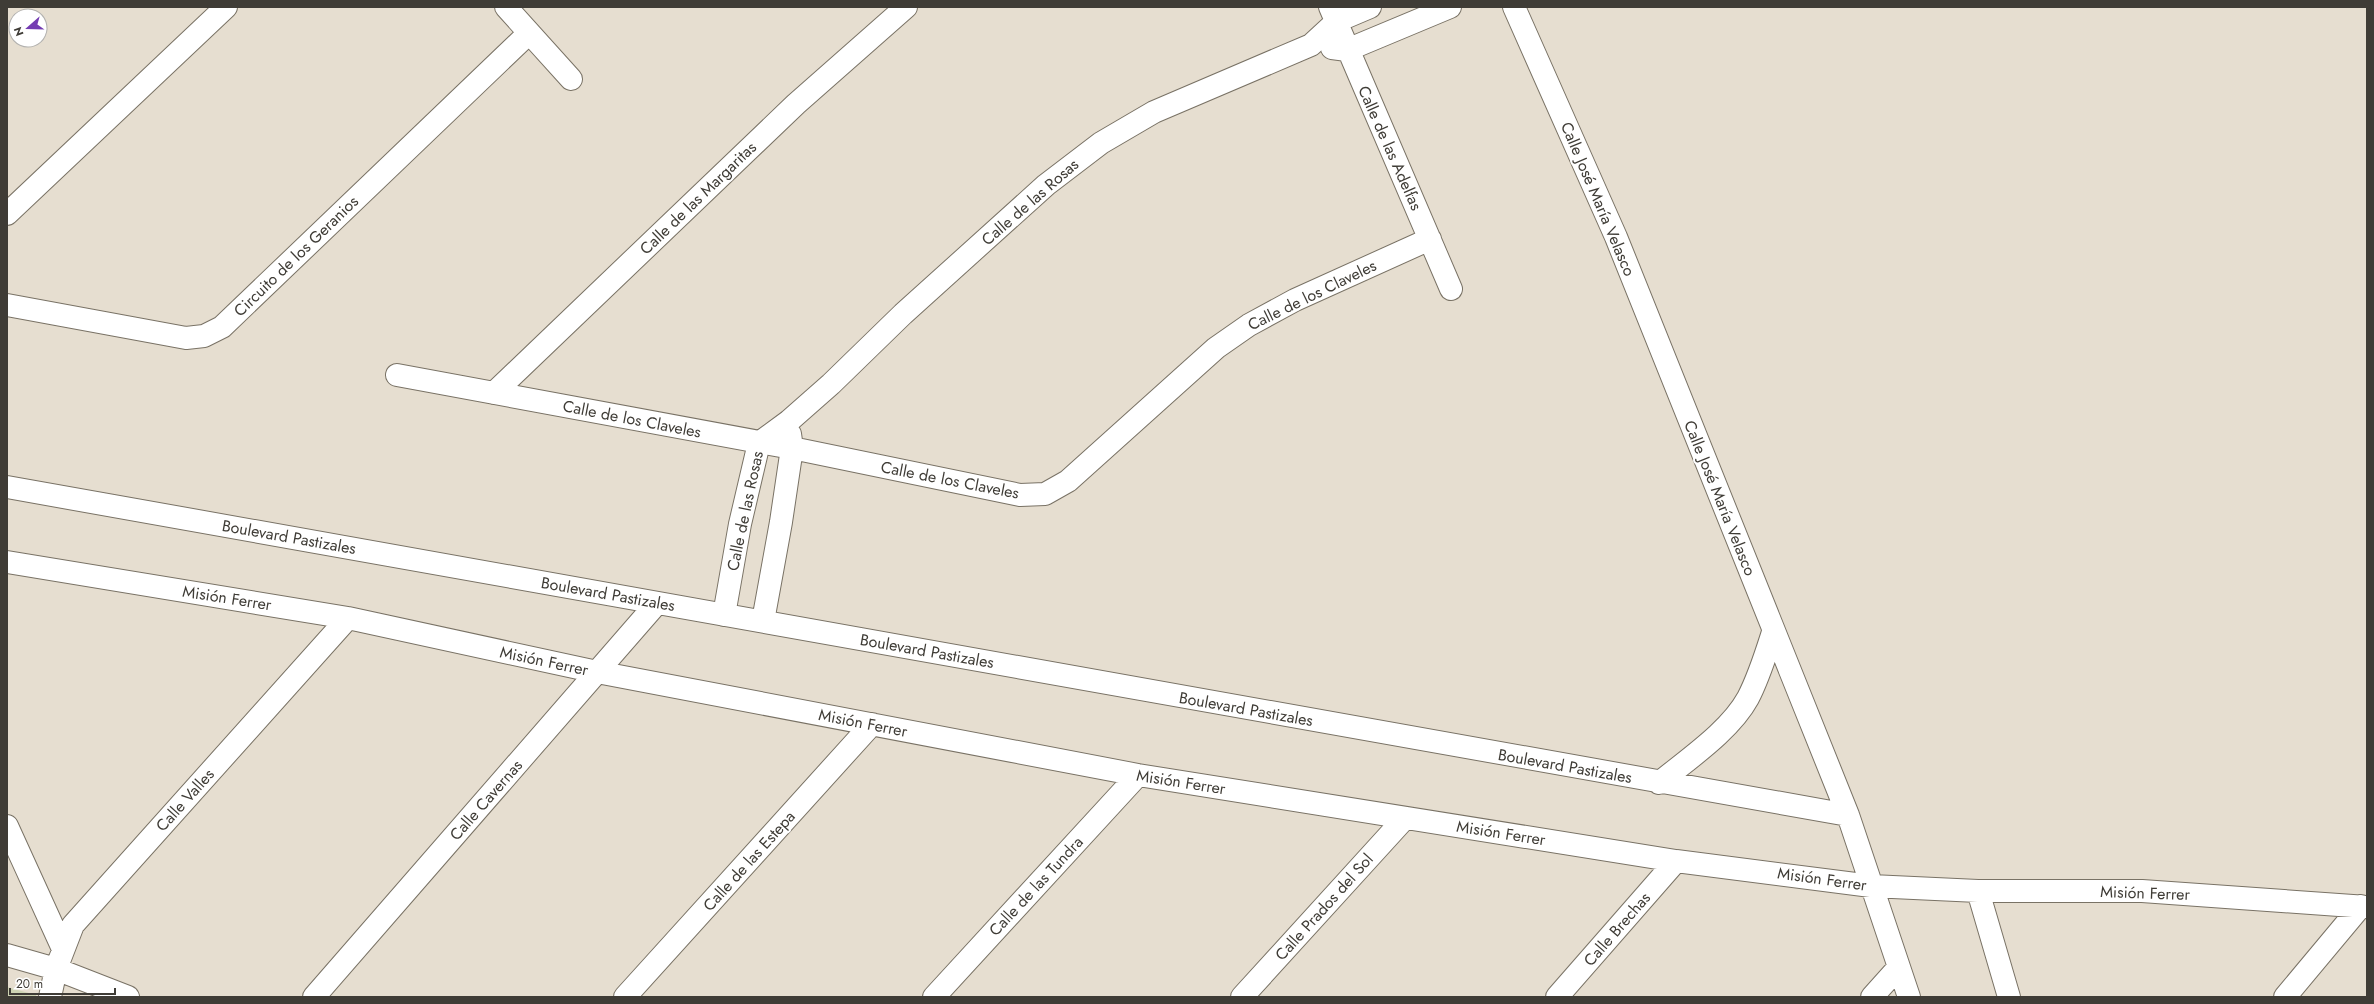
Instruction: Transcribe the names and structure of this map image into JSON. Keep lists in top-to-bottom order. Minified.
{"streets":{"street":["Calle de las Adelfas","Calle de las Margaritas","Calle José María Velasco","Calle de las Rosas","Circuito de los Geranios","Calle de los Claveles","Boulevard Pastizales","Misión Ferrer","Calle Valles","Calle Cavernas","Calle de las Estepa","Calle de las Tundra","Calle Prados del Sol","Calle Brechas"]},"crossings":[["Calle de las Adelfas","Calle de las Rosas"],["Calle de las Adelfas","Calle de los Claveles"],["Calle de las Margaritas","Calle de los Claveles"],["Calle José María Velasco","Boulevard Pastizales"],["Calle José María Velasco","Misión Ferrer"],["Calle de las Rosas","Calle de los Claveles"],["Calle de las Rosas","Boulevard Pastizales"],["Boulevard Pastizales","Calle Cavernas"],["Misión Ferrer","Calle Valles"],["Misión Ferrer","Calle Cavernas"],["Misión Ferrer","Calle de las Estepa"],["Misión Ferrer","Calle de las Tundra"],["Misión Ferrer","Calle Prados del Sol"],["Misión Ferrer","Calle Brechas"]],"scale_bar":"20 m","north":"left"}
